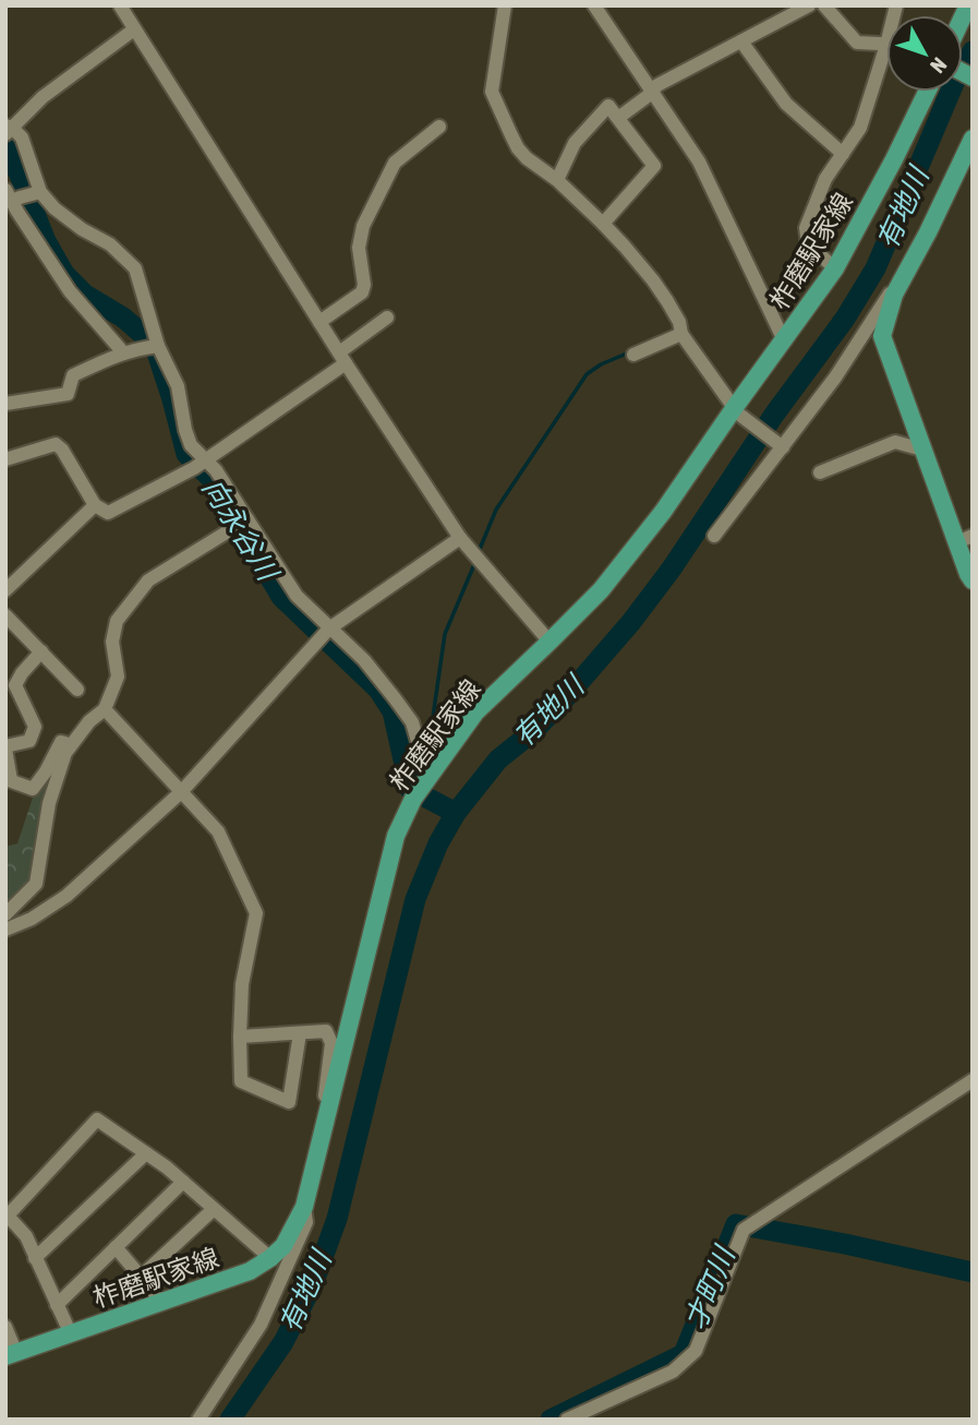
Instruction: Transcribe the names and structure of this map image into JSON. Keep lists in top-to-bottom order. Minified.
{"streets":{"main road":["柞磨駅家線"]},"water":["有地川","向永谷川","才町川"],"north":"bottom right"}
